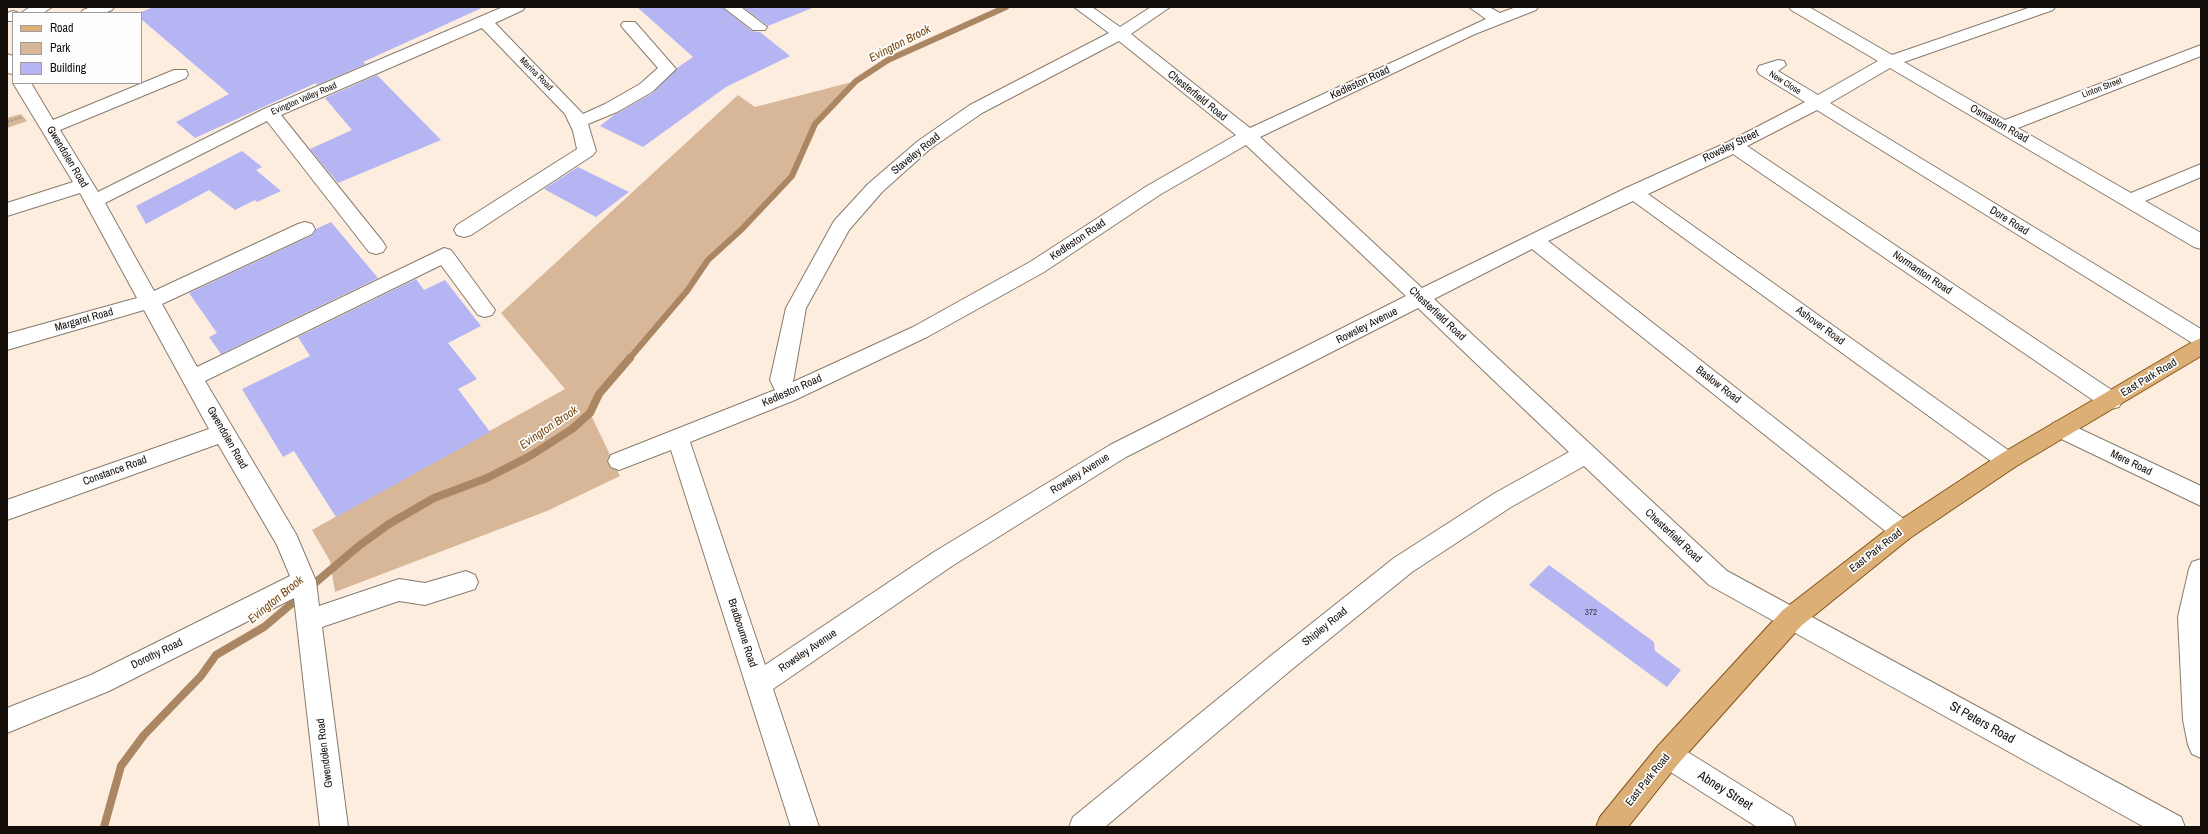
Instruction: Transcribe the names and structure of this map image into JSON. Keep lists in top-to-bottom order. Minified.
{"streets":{"main road":["East Park Road"],"street":["Marina Road","Kedleston Road","New Close","Linton Street","Chesterfield Road","Evington Valley Road","Osmaston Road","Rowsley Street","Staveley Road","Gwendolen Road","Dore Road","Normanton Road","Margaret Road","Rowsley Avenue","Ashover Road","Baslow Road","Mere Road","Constance Road","Shipley Road","Bradbourne Road","Dorothy Road","St Peters Road","Abney Street"]},"crossings":[["Marina Road","Evington Valley Road"],["Kedleston Road","Chesterfield Road"],["Kedleston Road","Staveley Road"],["Kedleston Road","Bradbourne Road"],["New Close","Rowsley Street"],["New Close","Dore Road"],["Linton Street","Osmaston Road"],["Chesterfield Road","Rowsley Street"],["Chesterfield Road","Staveley Road"],["Chesterfield Road","Rowsley Avenue"],["Chesterfield Road","East Park Road"],["Chesterfield Road","Shipley Road"],["Chesterfield Road","St Peters Road"],["Evington Valley Road","Gwendolen Road"],["Osmaston Road","Rowsley Street"],["Rowsley Street","Dore Road"],["Rowsley Street","Normanton Road"],["Rowsley Street","Rowsley Avenue"],["Rowsley Street","Ashover Road"],["Rowsley Street","Baslow Road"],["Gwendolen Road","Margaret Road"],["Gwendolen Road","Constance Road"],["Gwendolen Road","Dorothy Road"],["Normanton Road","East Park Road"],["Rowsley Avenue","Bradbourne Road"],["Ashover Road","East Park Road"],["East Park Road","Baslow Road"],["East Park Road","Mere Road"],["East Park Road","St Peters Road"],["East Park Road","Abney Street"]],"water":["Evington Brook"],"house_numbers":["372"],"legend":["Road","Park","Building"]}
